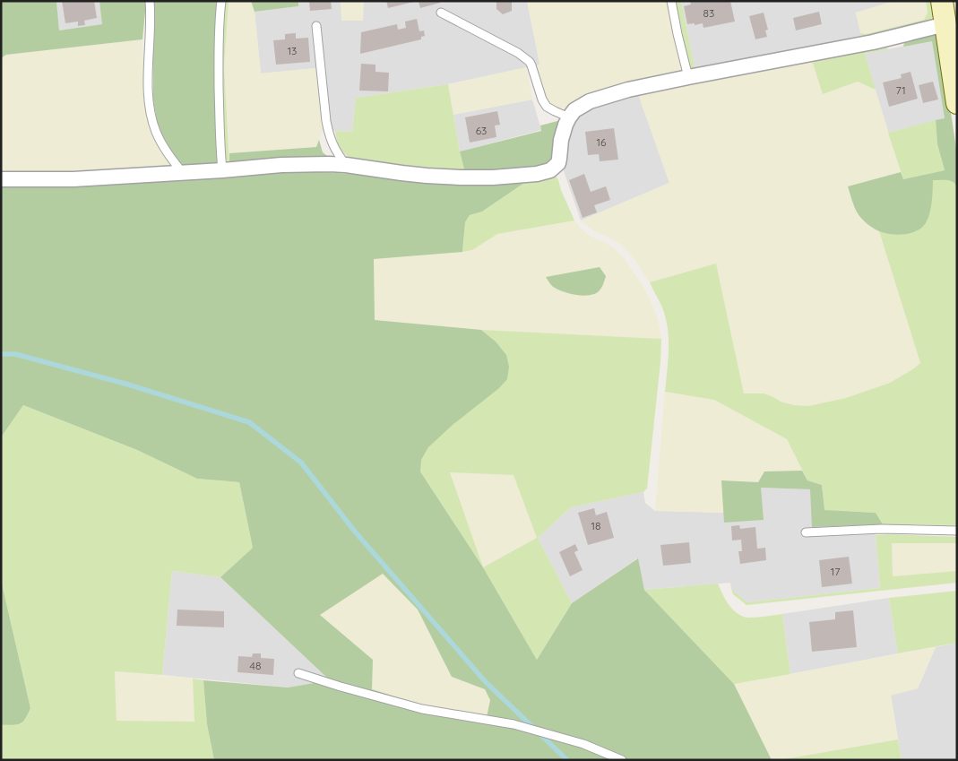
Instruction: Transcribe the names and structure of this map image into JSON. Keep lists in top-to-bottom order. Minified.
{"house_numbers":["83","13","71","63","16","18","17","48"]}
